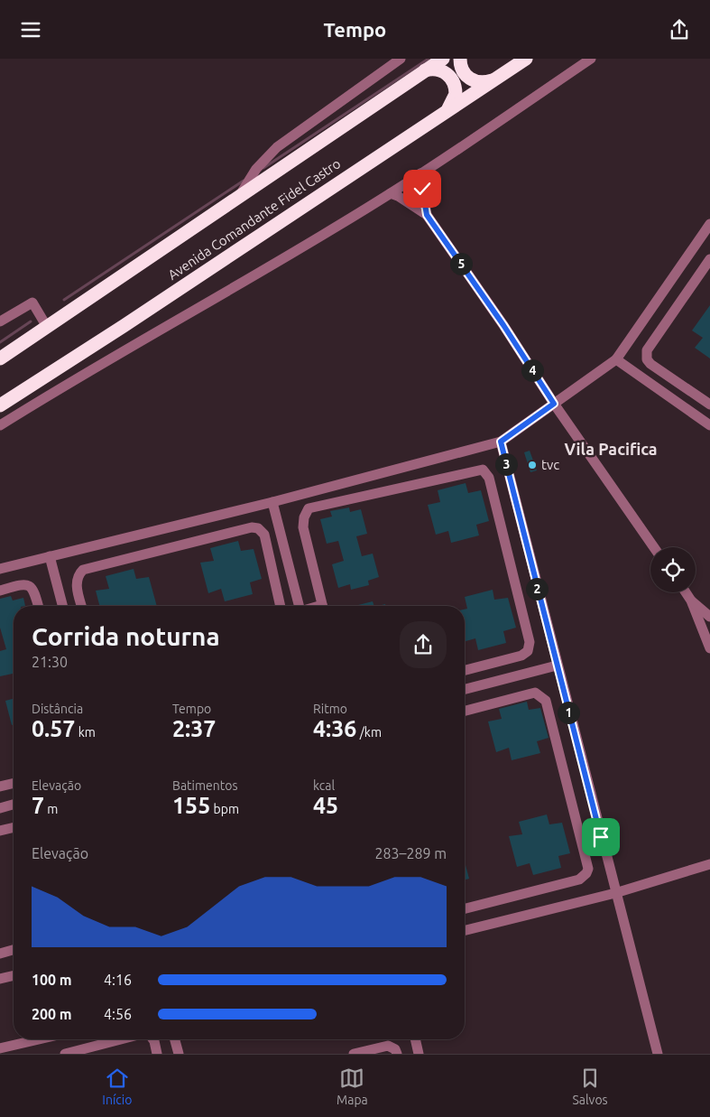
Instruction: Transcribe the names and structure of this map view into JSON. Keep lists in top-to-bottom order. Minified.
{"streets":{"highway":["Avenida Comandante Fidel Castro"]},"districts":["Vila Pacifica"],"places":["tvc"],"page":{"header":"Tempo","pins":["5","4","3","2","1"],"heading":["Corrida noturna","21:30"],"stats":[["Distância","0.57 km"],["Tempo","2:37"],["Ritmo","4:36 /km"],["Elevação","7 m"],["Batimentos","155 bpm"],["kcal","45"]],"chart":["Elevação","283–289 m"],"list":[{"name":"100 m","note":"4:16"},{"name":"200 m","note":"4:56"}],"tabs":["Início","Mapa","Salvos"]}}
